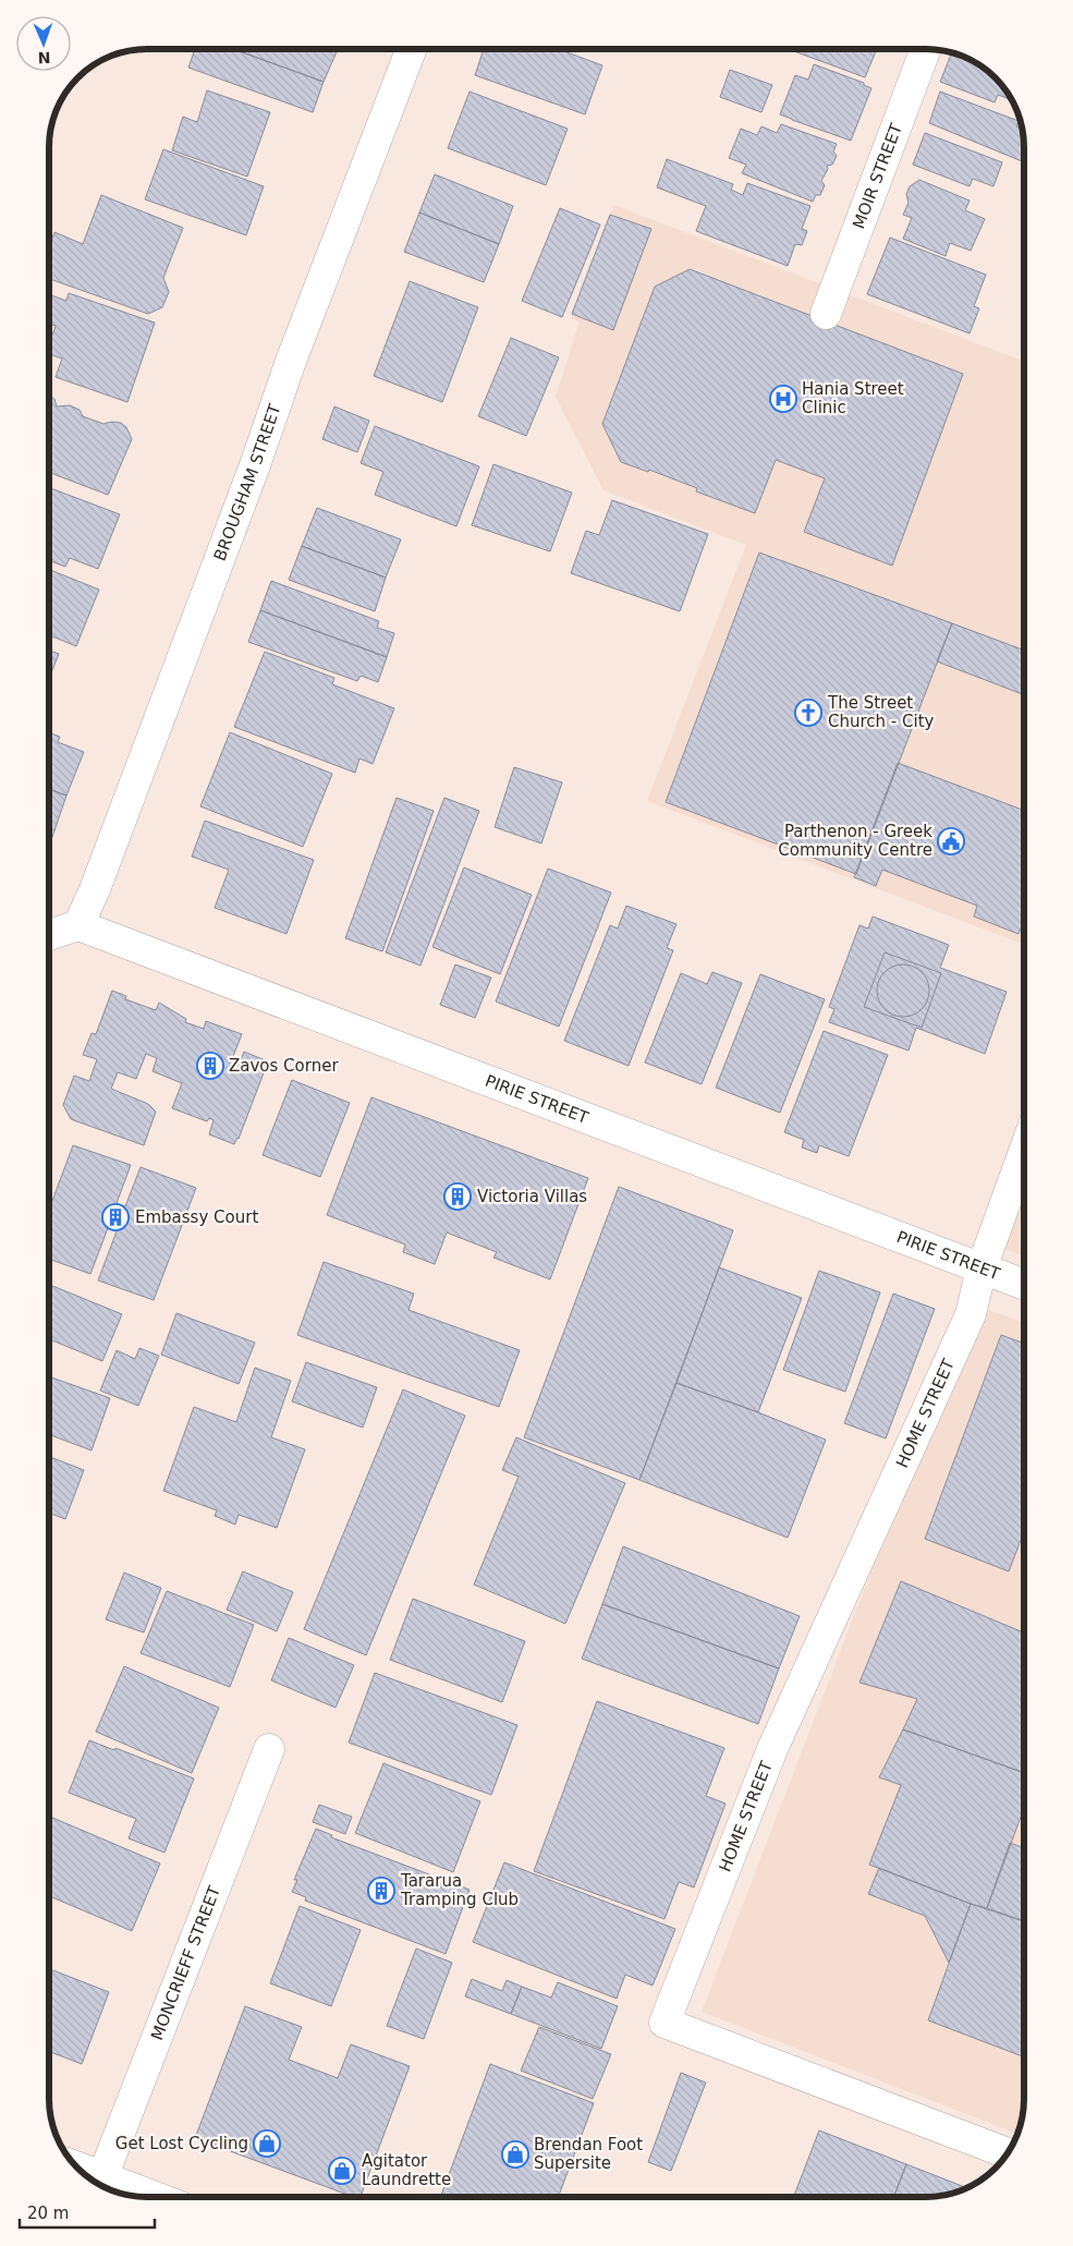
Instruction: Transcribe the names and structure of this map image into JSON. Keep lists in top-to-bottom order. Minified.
{"streets":{"street":["MOIR STREET","BROUGHAM STREET","PIRIE STREET","HOME STREET","MONCRIEFF STREET"]},"crossings":[["BROUGHAM STREET","PIRIE STREET"],["PIRIE STREET","HOME STREET"]],"places":{"hospital":["Hania Street Clinic"],"church":["The Street Church - City"],"public building":["Parthenon - Greek Community Centre"],"building":["Zavos Corner","Victoria Villas","Embassy Court","Tararua Tramping Club"],"shop":["Get Lost Cycling","Brendan Foot Supersite","Agitator Laundrette"]},"scale_bar":"20 m","north":"bottom"}
